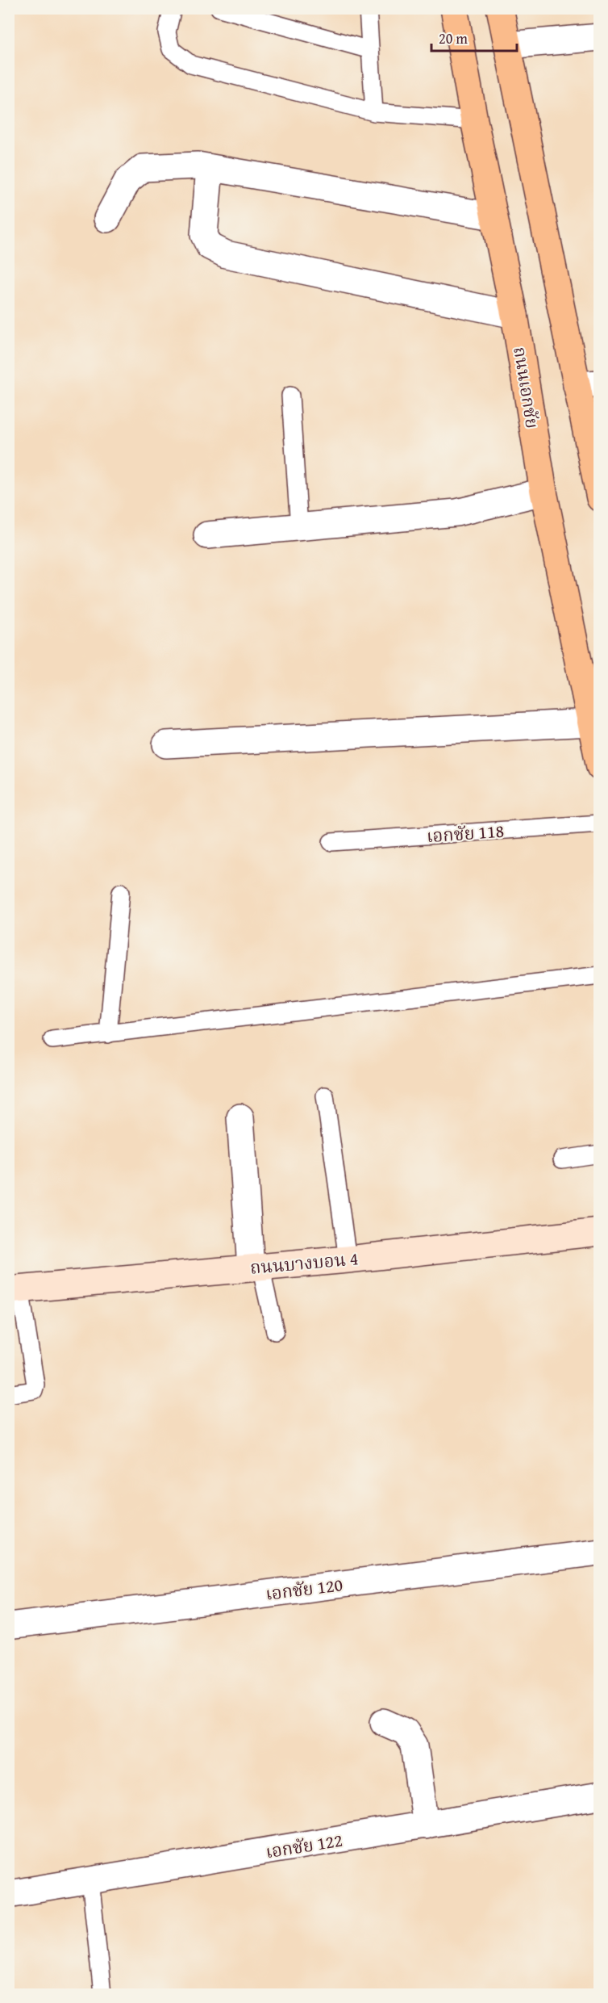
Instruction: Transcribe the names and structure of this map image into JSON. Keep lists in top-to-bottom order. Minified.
{"streets":{"main road":["ถนนเอกชัย"],"street":["ถนนบางบอน 4","เอกชัย 120","เอกชัย 122"],"lane":["เอกชัย 118"]},"scale_bar":"20 m"}
